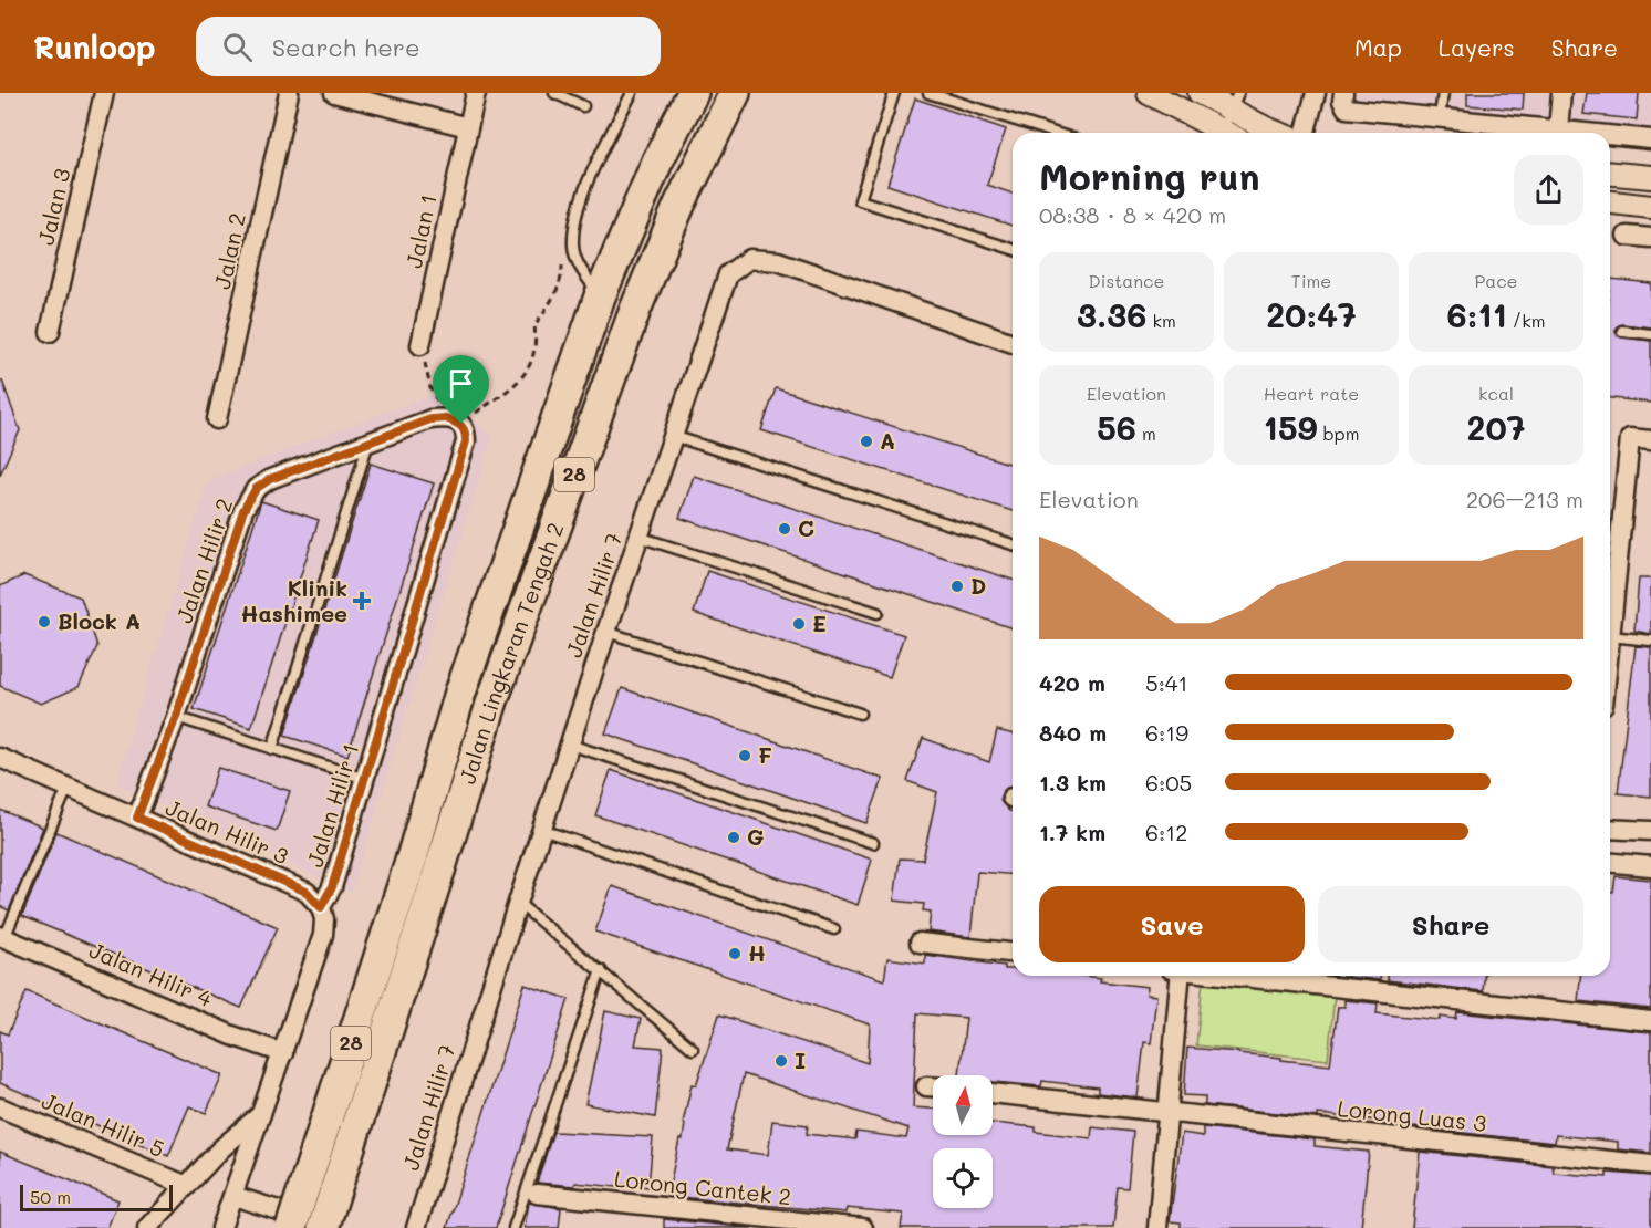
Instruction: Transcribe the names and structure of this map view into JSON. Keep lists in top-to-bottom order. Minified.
{"streets":{"highway":["28","Jalan Lingkaran Tengah 2"],"street":["Jalan 3","Jalan 1","Jalan 2","Jalan Hilir 2","Jalan Hilir 7","Jalan Hilir 1","Jalan Hilir 3","Jalan Hilir 4","Lorong Luas 3","Jalan Hilir 5","Lorong Cantek 2"]},"crossings":[["Jalan Hilir 2","Jalan Hilir 1"],["Jalan Hilir 2","Jalan Hilir 3"],["Jalan Hilir 1","Jalan Hilir 3"],["Jalan Hilir 1","Jalan Hilir 4"]],"places":{"other":["A","C","D","Block A","E","F","G","H","I"],"health":["Klinik Hashimee"]},"scale_bar":"50 m","north":"top","page":{"header":"Runloop","search":"Search here","nav":["Map","Layers","Share"],"heading":["Morning run","08:38 · 8 × 420 m"],"stats":[["Distance","3.36 km"],["Time","20:47"],["Pace","6:11 /km"],["Elevation","56 m"],["Heart rate","159 bpm"],["kcal","207"]],"chart":["Elevation","206–213 m"],"list":[{"name":"420 m","note":"5:41"},{"name":"840 m","note":"6:19"},{"name":"1.3 km","note":"6:05"},{"name":"1.7 km","note":"6:12"}],"buttons":["Save","Share"],"scale":"50 m"}}
